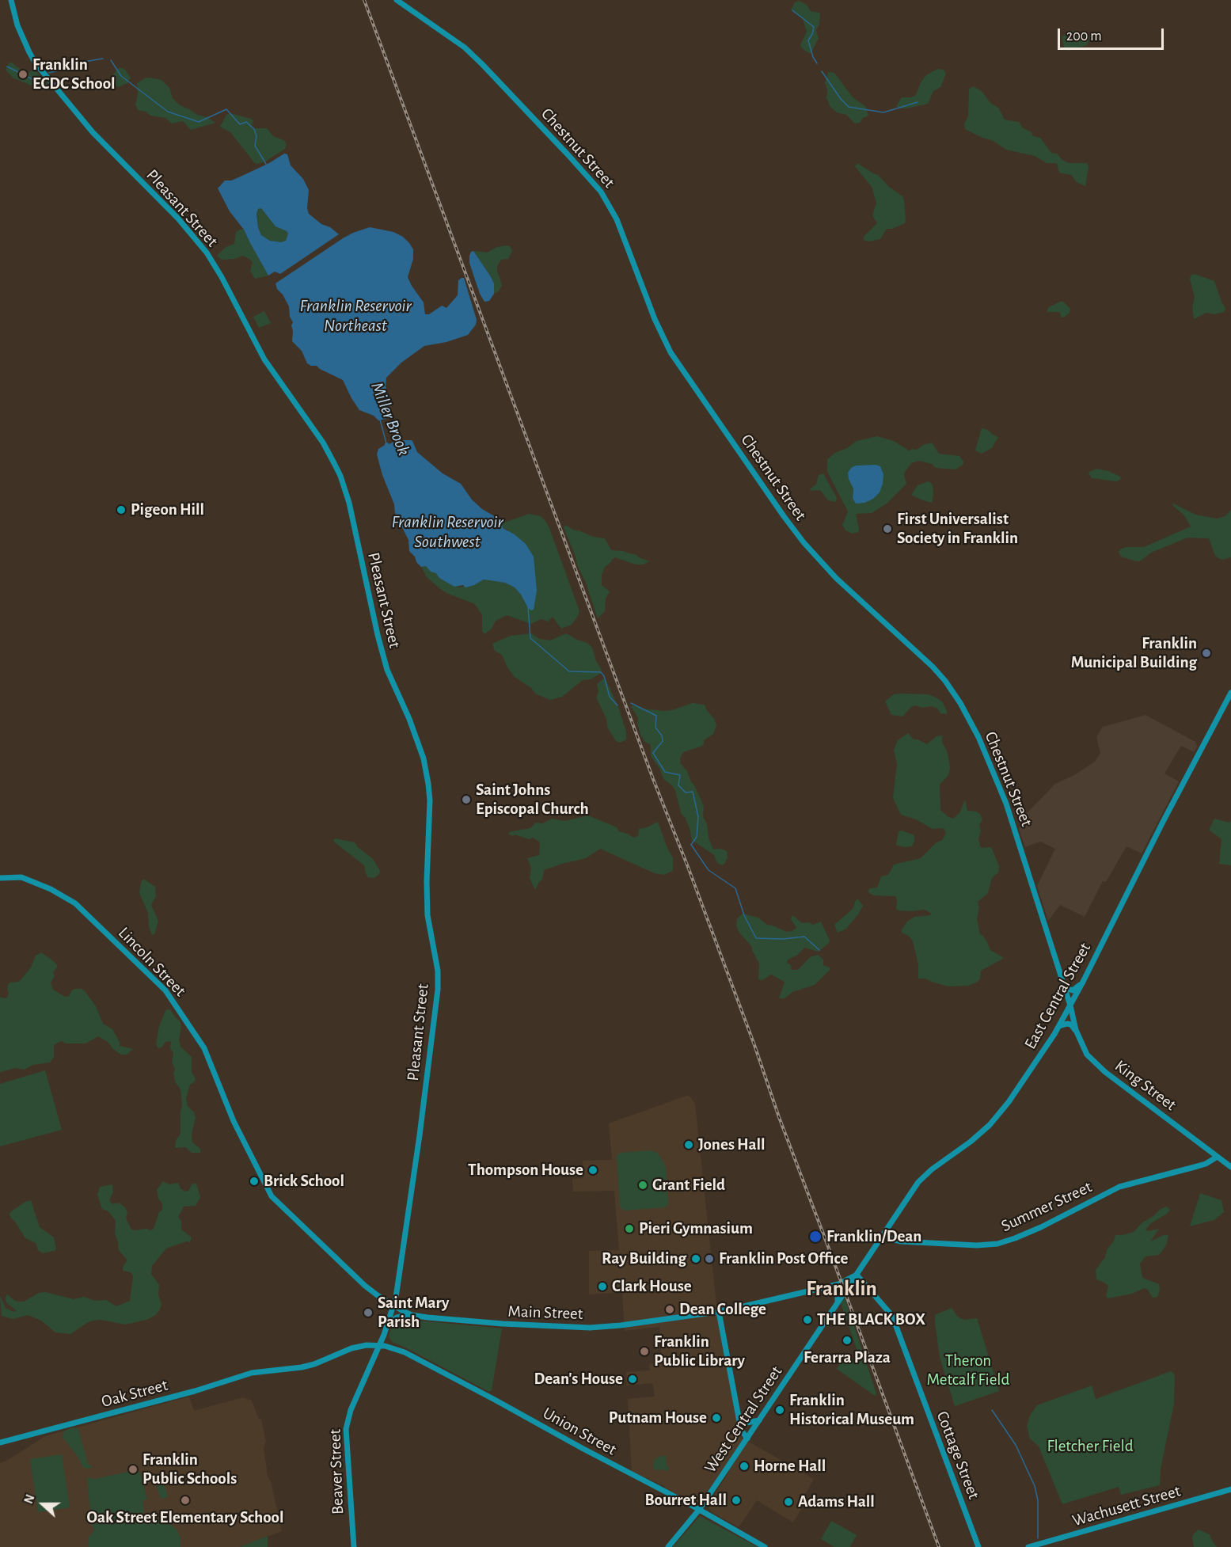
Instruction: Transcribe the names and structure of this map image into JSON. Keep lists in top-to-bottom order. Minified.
{"streets":{"main road":["Chestnut Street","Pleasant Street","Lincoln Street","East Central Street","King Street","Summer Street","Main Street","Oak Street","West Central Street","Union Street","Cottage Street","Beaver Street","Wachusett Street"]},"crossings":[["Chestnut Street","East Central Street"],["Chestnut Street","King Street"],["Pleasant Street","Main Street"],["Pleasant Street","Beaver Street"],["Lincoln Street","Main Street"],["East Central Street","King Street"],["East Central Street","Summer Street"],["East Central Street","Main Street"],["East Central Street","West Central Street"],["East Central Street","Cottage Street"],["King Street","Summer Street"],["Main Street","West Central Street"],["Main Street","Cottage Street"],["Oak Street","Union Street"],["Oak Street","Beaver Street"],["West Central Street","Union Street"],["West Central Street","Cottage Street"],["Union Street","Beaver Street"]],"districts":["Franklin"],"water":["Franklin Reservoir Northeast","Miller Brook","Franklin Reservoir Southwest"],"parks":["Theron Metcalf Field","Fletcher Field"],"places":["Franklin ECDC School","Pigeon Hill","First Universalist Society in Franklin","Franklin Municipal Building","Saint Johns Episcopal Church","Jones Hall","Thompson House","Brick School","Grant Field","Pieri Gymnasium","Franklin/Dean","Ray Building","Franklin Post Office","Clark House","Dean College","Saint Mary Parish","THE BLACK BOX","Ferarra Plaza","Franklin Public Library","Dean's House","Franklin Historical Museum","Putnam House","Horne Hall","Franklin Public Schools","Oak Street Elementary School","Bourret Hall","Adams Hall"],"scale_bar":"200 m","north":"left"}
